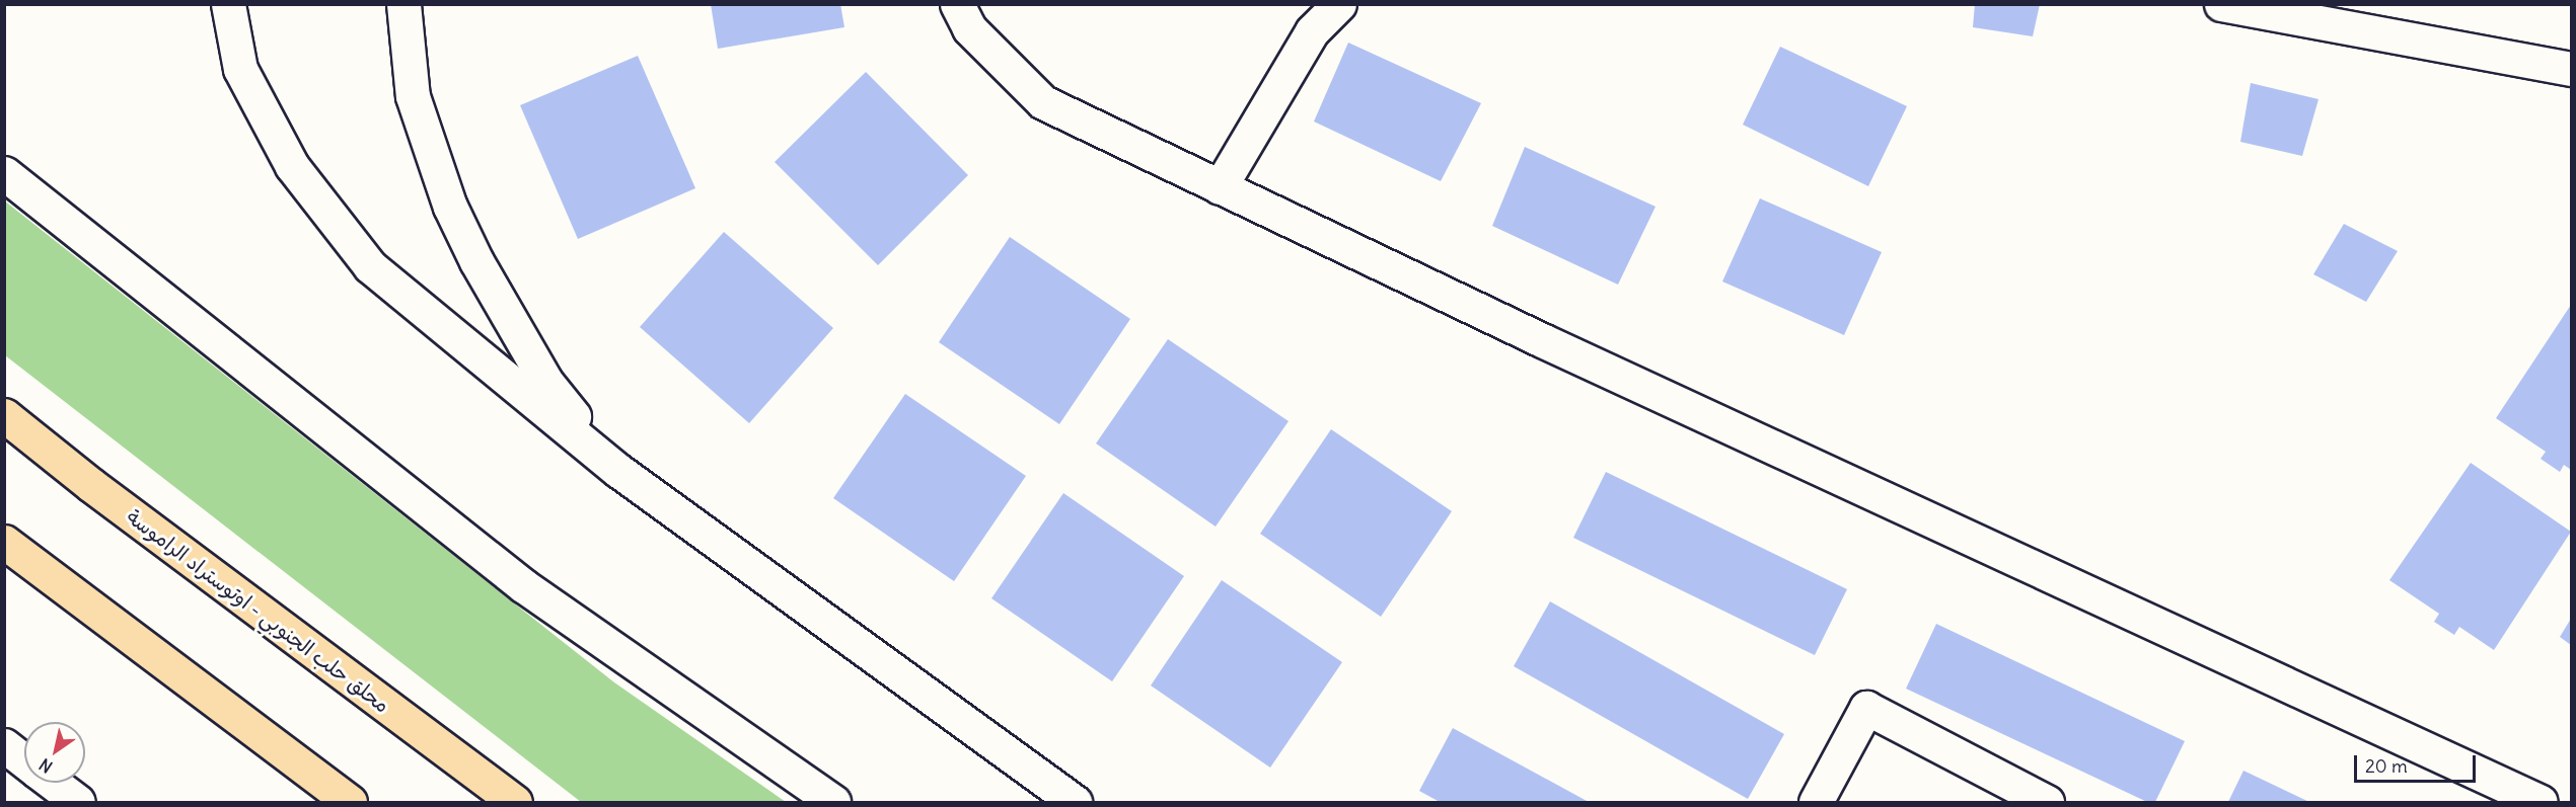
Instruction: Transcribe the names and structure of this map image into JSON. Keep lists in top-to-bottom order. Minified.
{"streets":{"highway":["محلق حلب الجنوبي - اوتوستراد الراموسة"]},"scale_bar":"20 m","north":"bottom left"}
